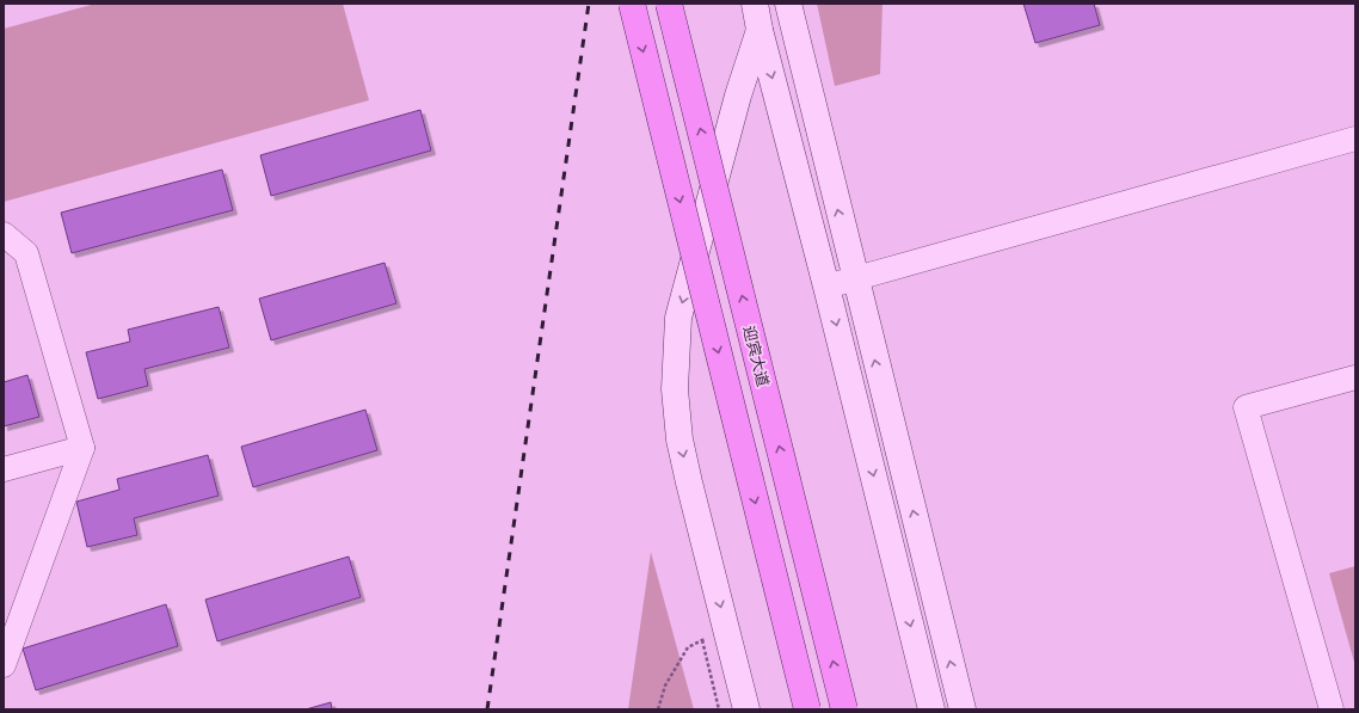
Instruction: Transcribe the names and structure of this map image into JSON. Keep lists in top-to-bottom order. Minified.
{"streets":{"main road":["迎宾大道"]}}
